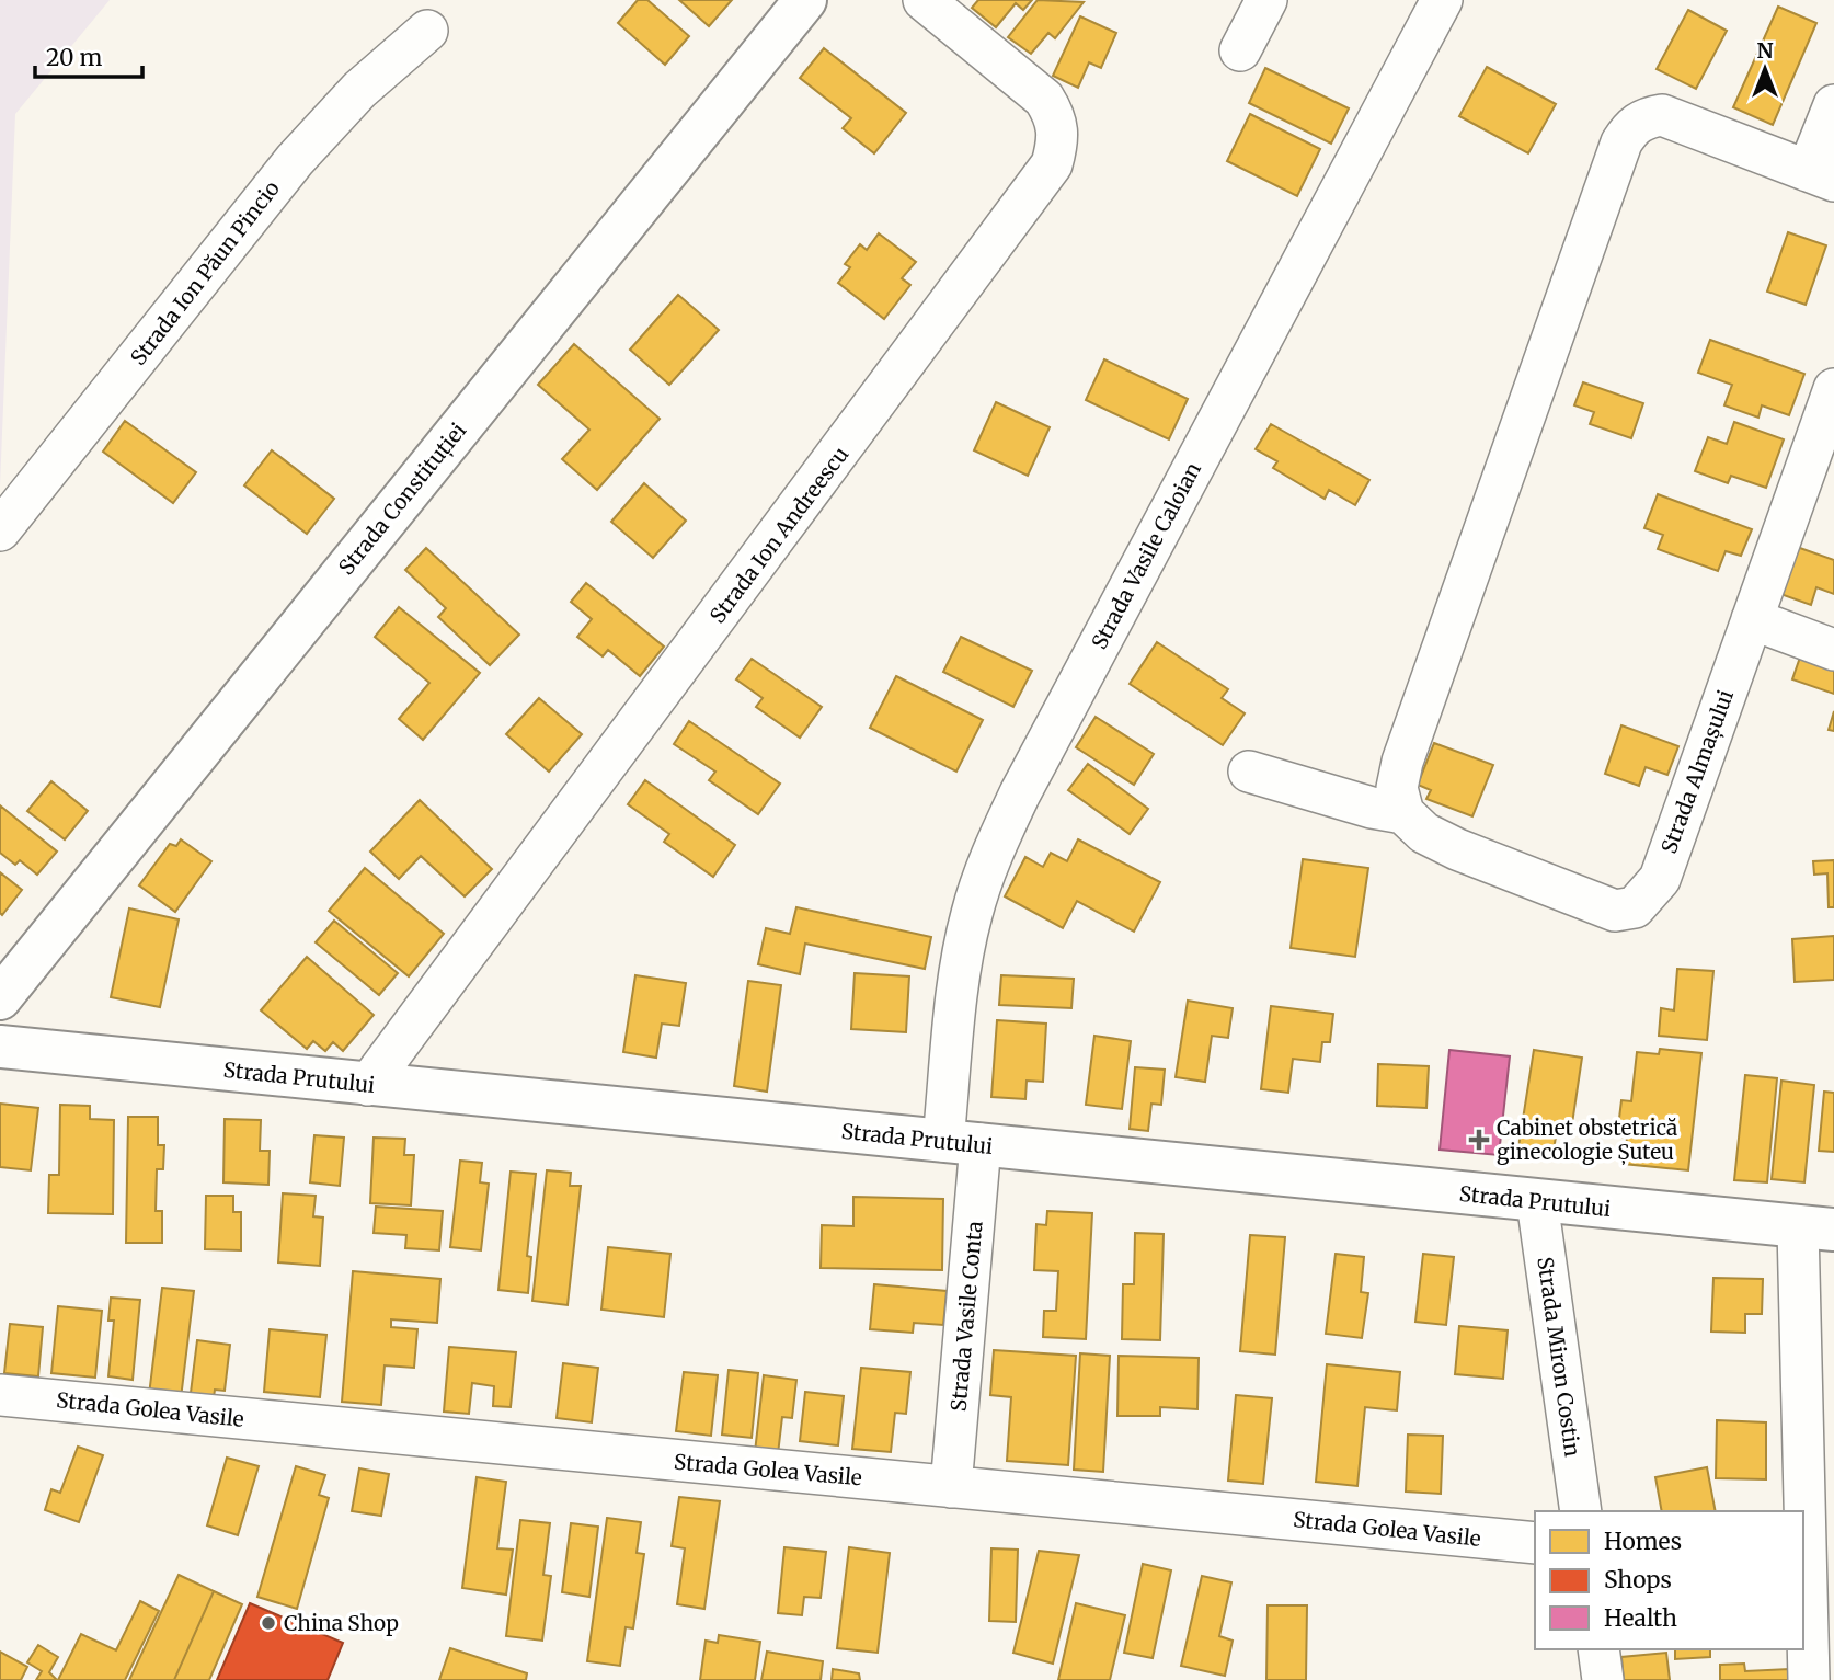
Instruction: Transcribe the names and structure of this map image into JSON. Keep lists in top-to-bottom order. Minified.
{"streets":{"street":["Strada Ion Păun Pincio","Strada Constituției","Strada Ion Andreescu","Strada Vasile Caloian","Strada Almașului","Strada Prutului","Strada Vasile Conta","Strada Miron Costin","Strada Golea Vasile"]},"crossings":[["Strada Ion Andreescu","Strada Prutului"],["Strada Vasile Caloian","Strada Prutului"],["Strada Vasile Caloian","Strada Vasile Conta"],["Strada Prutului","Strada Vasile Conta"],["Strada Prutului","Strada Miron Costin"],["Strada Vasile Conta","Strada Golea Vasile"]],"places":{"health":["Cabinet obstetrică ginecologie Șuteu"],"other":["China Shop"]},"legend":["Homes","Shops","Health"],"scale_bar":"20 m","north":"top"}
